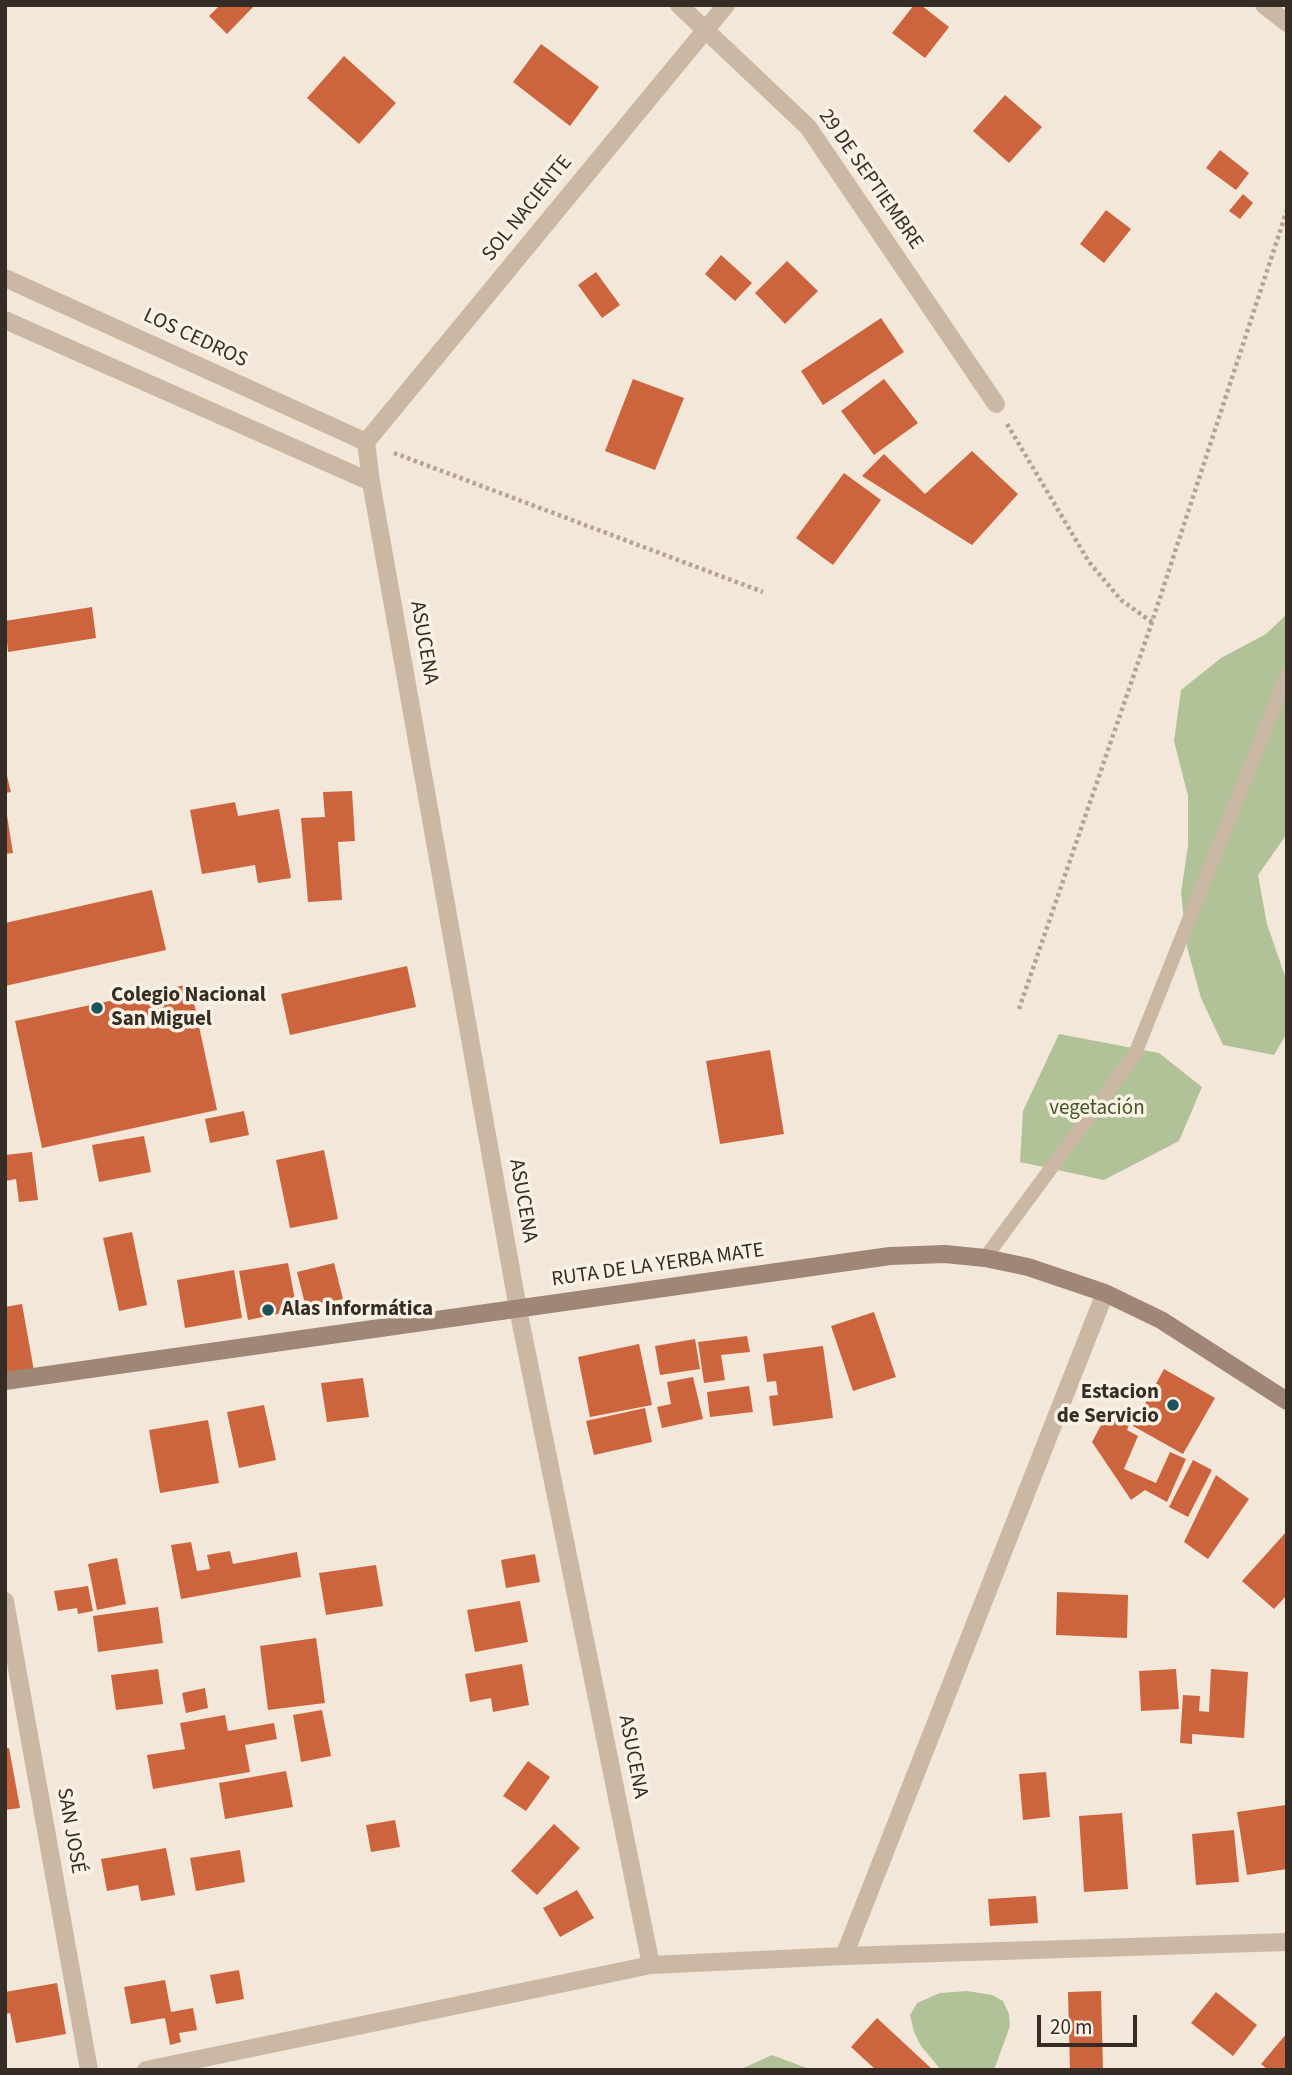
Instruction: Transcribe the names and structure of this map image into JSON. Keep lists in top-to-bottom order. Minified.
{"streets":{"main road":["RUTA DE LA YERBA MATE"],"street":["29 DE SEPTIEMBRE","SOL NACIENTE","LOS CEDROS","ASUCENA","SAN JOSÉ"]},"crossings":[["29 DE SEPTIEMBRE","SOL NACIENTE"],["SOL NACIENTE","LOS CEDROS"],["SOL NACIENTE","ASUCENA"],["LOS CEDROS","ASUCENA"],["ASUCENA","RUTA DE LA YERBA MATE"]],"parks":["vegetación"],"places":["Colegio Nacional San Miguel","Alas Informática","Estacion de Servicio"],"scale_bar":"20 m"}
